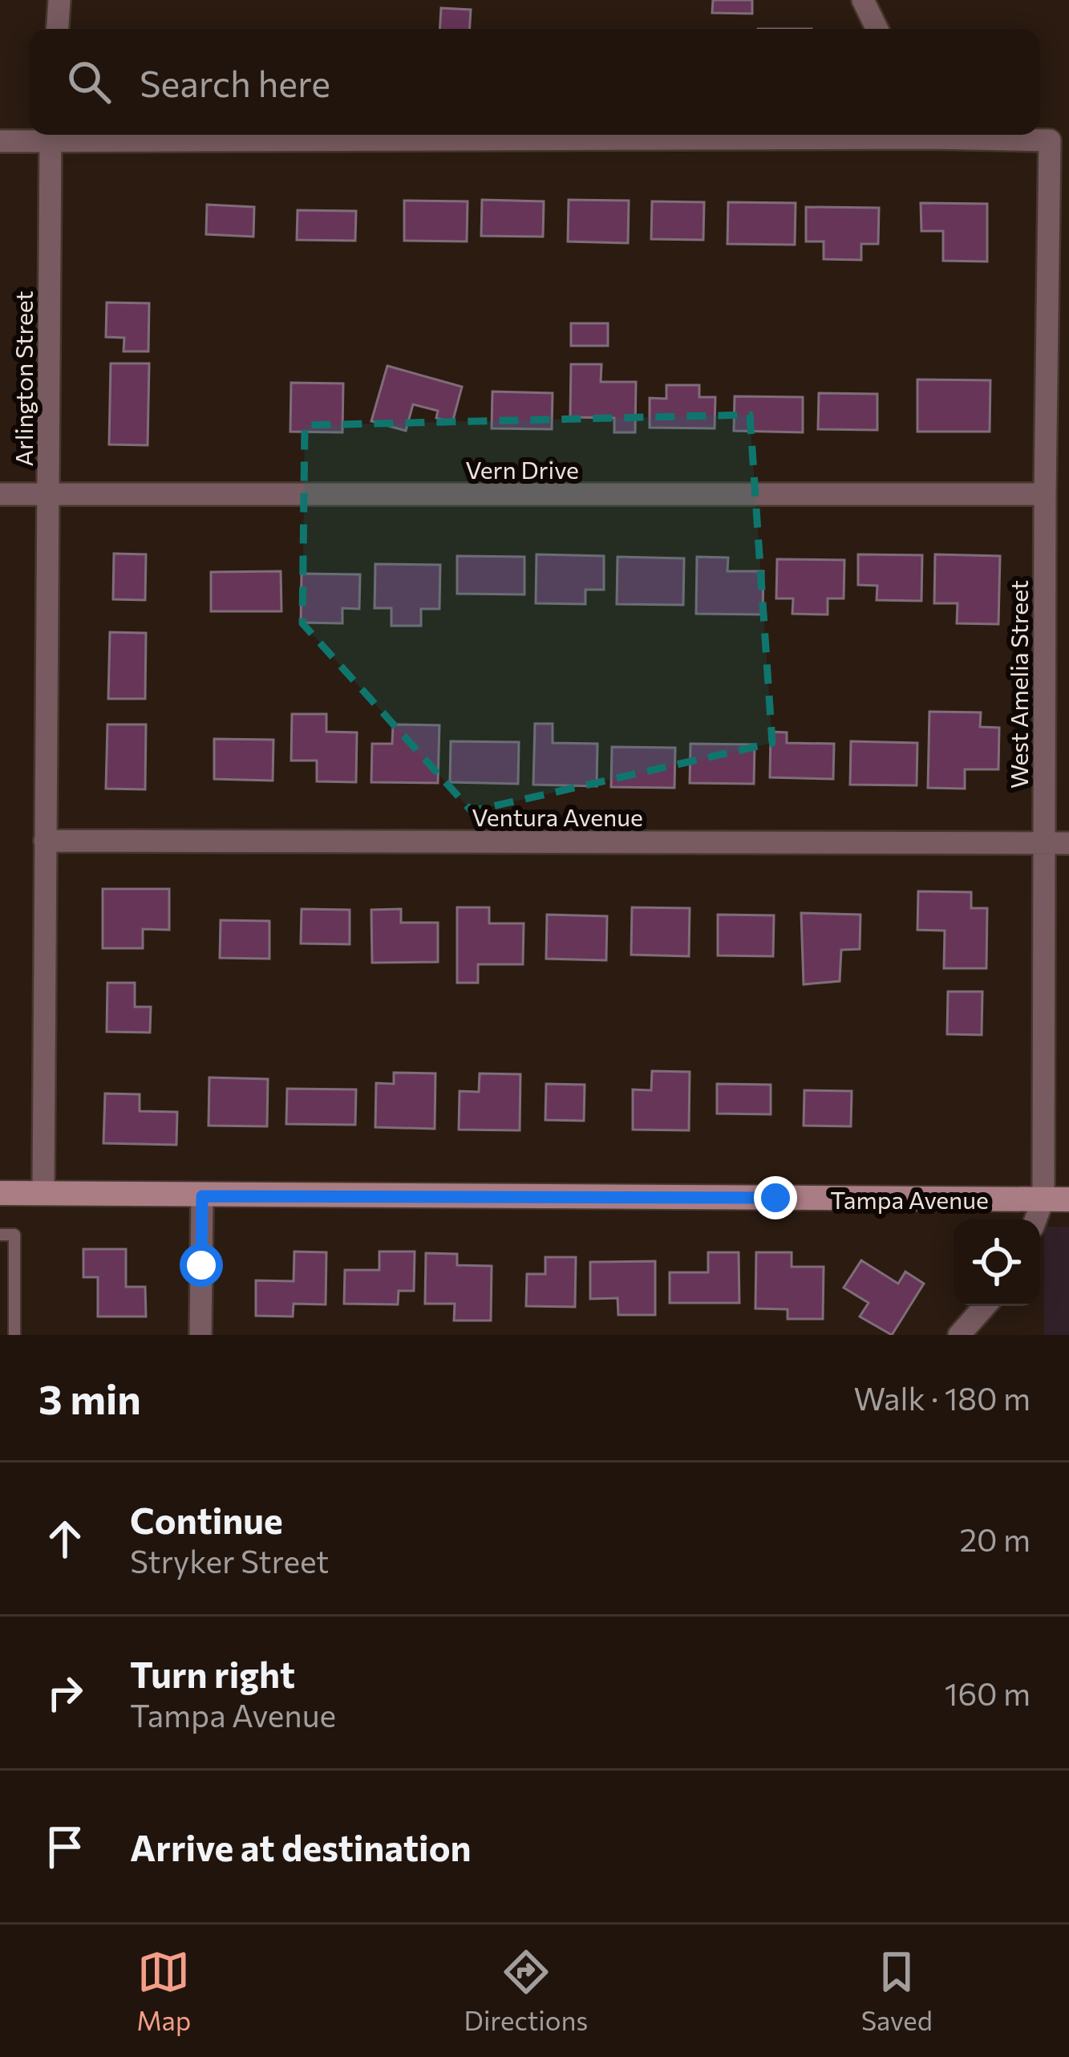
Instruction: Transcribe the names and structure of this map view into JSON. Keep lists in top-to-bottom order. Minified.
{"streets":{"street":["Arlington Street","Vern Drive","West Amelia Street","Ventura Avenue","Tampa Avenue"]},"crossings":[["Arlington Street","Vern Drive"],["Arlington Street","Ventura Avenue"],["Arlington Street","Tampa Avenue"],["Vern Drive","West Amelia Street"],["West Amelia Street","Ventura Avenue"],["West Amelia Street","Tampa Avenue"]],"page":{"search":"Search here","heading":["3 min","Walk · 180 m"],"list":[["Continue","Stryker Street","20 m"],["Turn right","Tampa Avenue","160 m"],"Arrive at destination"],"nav":["Map","Directions","Saved"]}}
